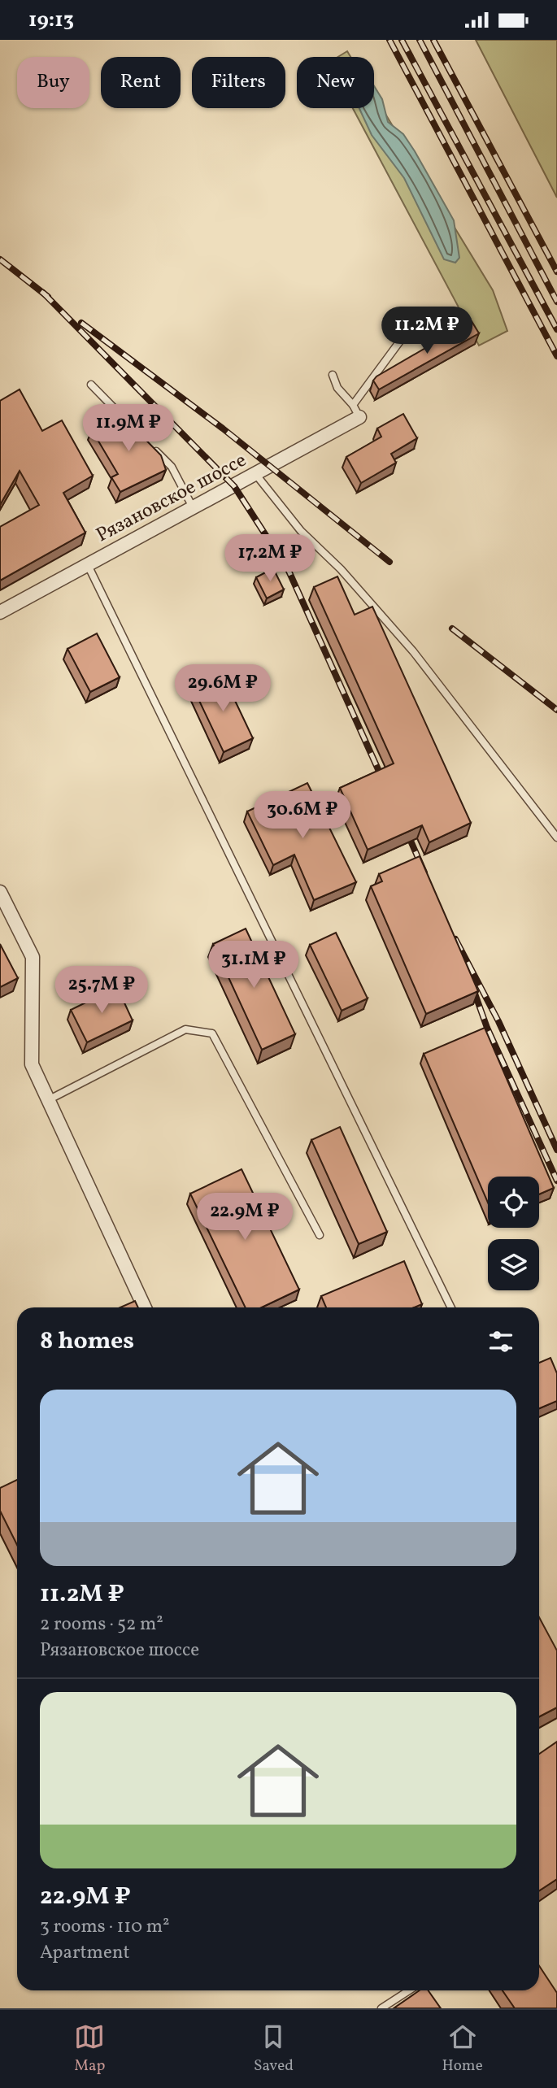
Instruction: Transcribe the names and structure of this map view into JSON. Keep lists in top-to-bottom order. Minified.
{"streets":{"street":["Рязановское шоссе"]},"page":{"status":"19:13","chip":["Buy","Rent","Filters","New"],"price":["11.2M ₽","11.9M ₽","17.2M ₽","29.6M ₽","30.6M ₽","31.1M ₽","25.7M ₽","22.9M ₽"],"heading":"8 homes","list":[{"name":"11.2M ₽","note":"2 rooms · 52 m² · Рязановское шоссе"},{"name":"22.9M ₽","note":"3 rooms · 110 m² · Apartment"}],"tabs":["Map","Saved","Home"]}}
